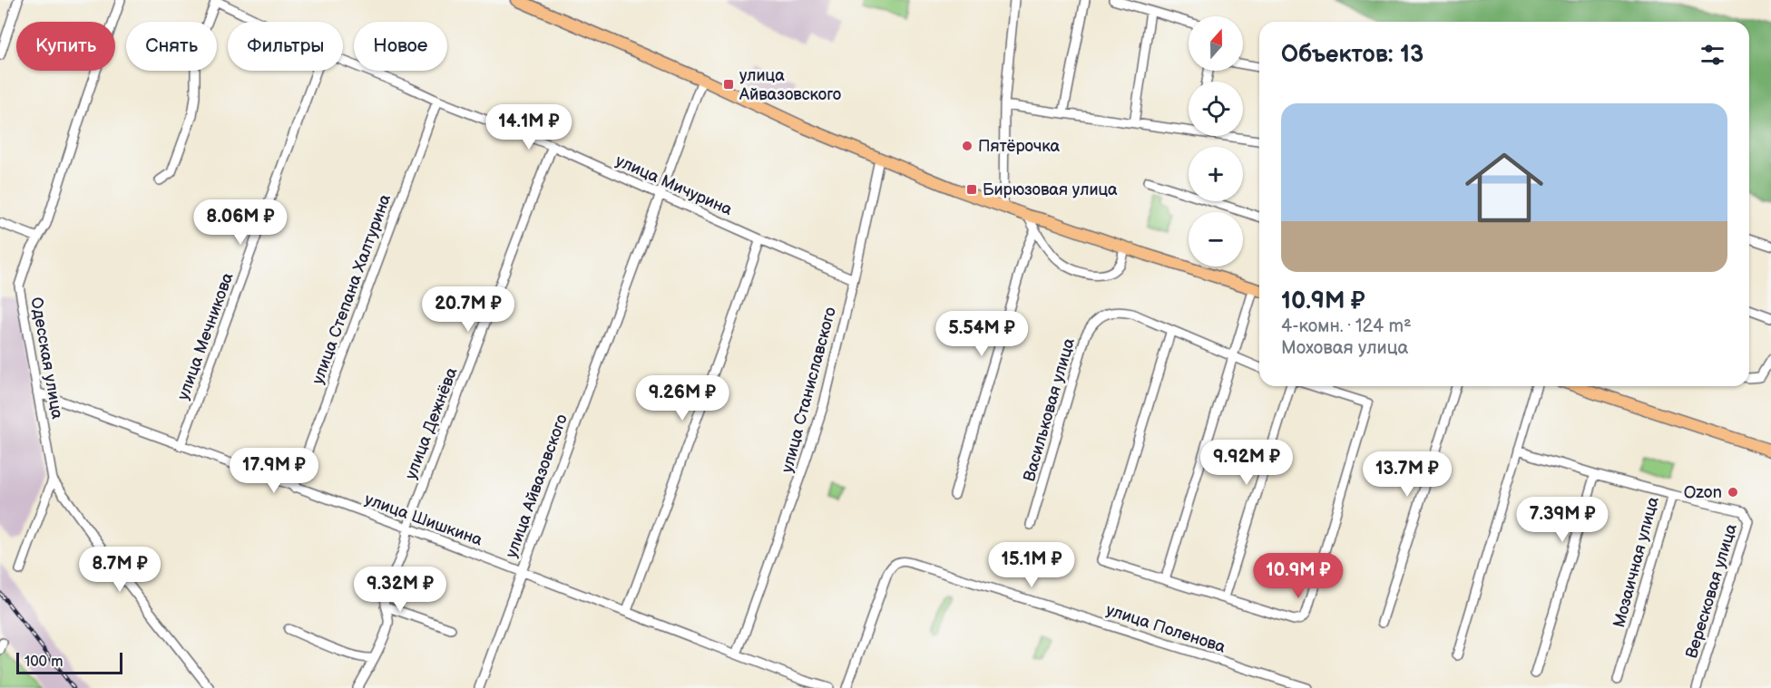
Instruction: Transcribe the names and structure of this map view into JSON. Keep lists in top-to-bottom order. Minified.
{"streets":{"street":["улица Мичурина","улица Степана Халтурина","улица Мечникова","Одесская улица","улица Станиславского","Васильковая улица","улица Дежнёва","улица Айвазовского","улица Шишкина","Мозаичная улица","Вересковая улица","улица Поленова"]},"crossings":[["улица Мичурина","улица Степана Халтурина"],["улица Мичурина","улица Станиславского"],["улица Мичурина","улица Дежнёва"],["улица Мичурина","улица Айвазовского"],["улица Степана Халтурина","улица Шишкина"],["улица Мечникова","улица Шишкина"],["Одесская улица","улица Шишкина"],["улица Станиславского","улица Шишкина"],["улица Дежнёва","улица Шишкина"],["улица Айвазовского","улица Шишкина"],["Мозаичная улица","Вересковая улица"]],"places":{"transit":["улица Айвазовского","Бирюзовая улица"],"other":["Пятёрочка","Ozon"]},"scale_bar":"100 m","north":"top","page":{"map_buttons":["+","−"],"chip":["Купить","Снять","Фильтры","Новое"],"heading":"Объектов: 13","list":[{"name":"10.9M ₽","note":"4-комн. · 124 m² · Моховая улица"}],"price":["14.1M ₽","8.06M ₽","20.7M ₽","5.54M ₽","9.26M ₽","9.92M ₽","17.9M ₽","13.7M ₽","7.39M ₽","15.1M ₽","8.7M ₽","10.9M ₽","9.32M ₽"],"scale":"100 m"}}
